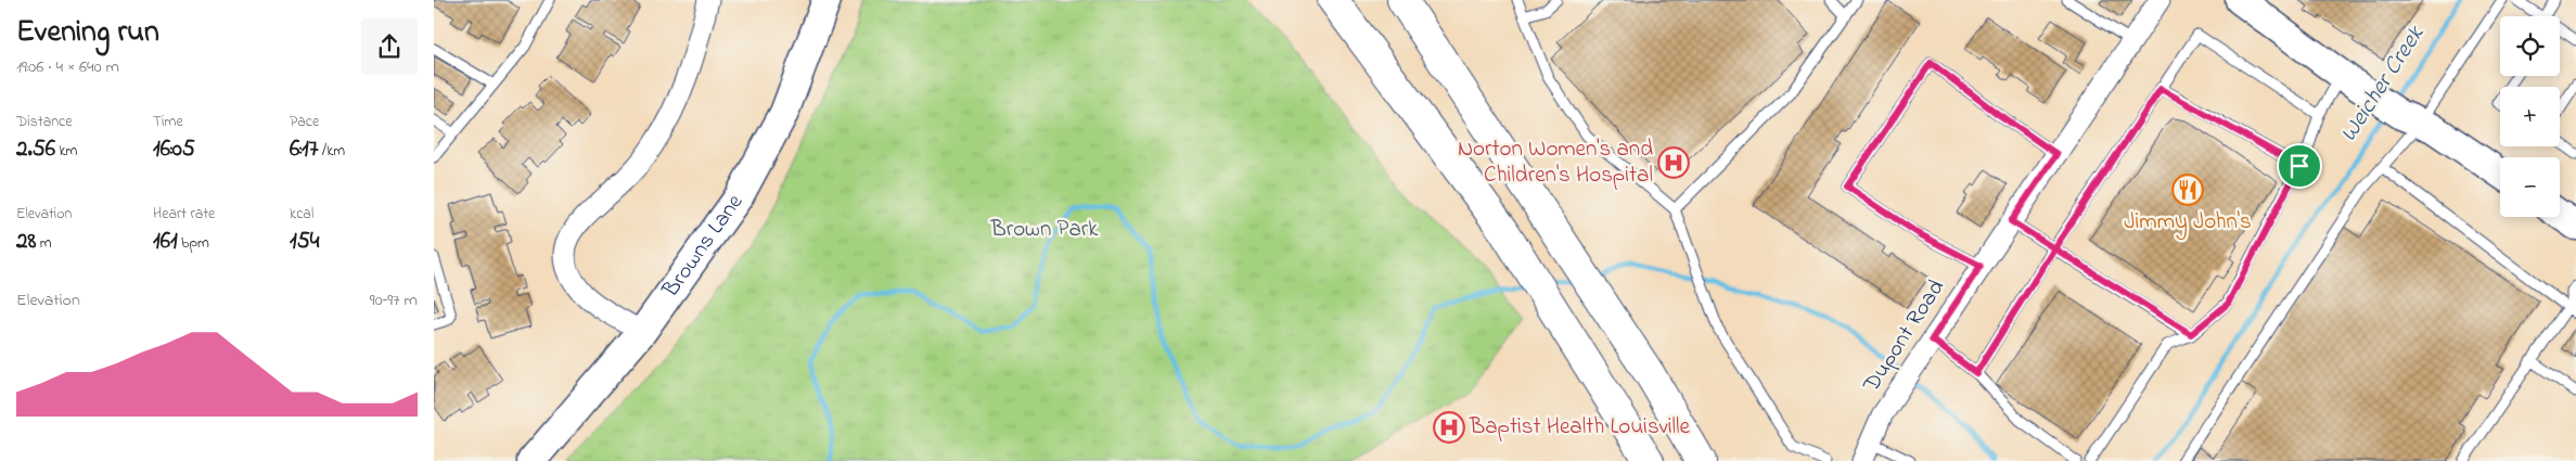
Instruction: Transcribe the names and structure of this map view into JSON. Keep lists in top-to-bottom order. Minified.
{"streets":{"street":["Browns Lane","Dupont Road"]},"water":["Weicher Creek"],"parks":["Brown Park"],"places":{"hospital":["Norton Women's and Children's Hospital","Baptist Health Louisville"],"restaurant":["Jimmy John's"]},"page":{"heading":["Evening run","19:06 · 4 × 640 m"],"map_buttons":["+","−"],"stats":[["Distance","2.56 km"],["Time","16:05"],["Pace","6:17 /km"],["Elevation","28 m"],["Heart rate","161 bpm"],["kcal","154"]],"chart":["Elevation","90–97 m"]}}
